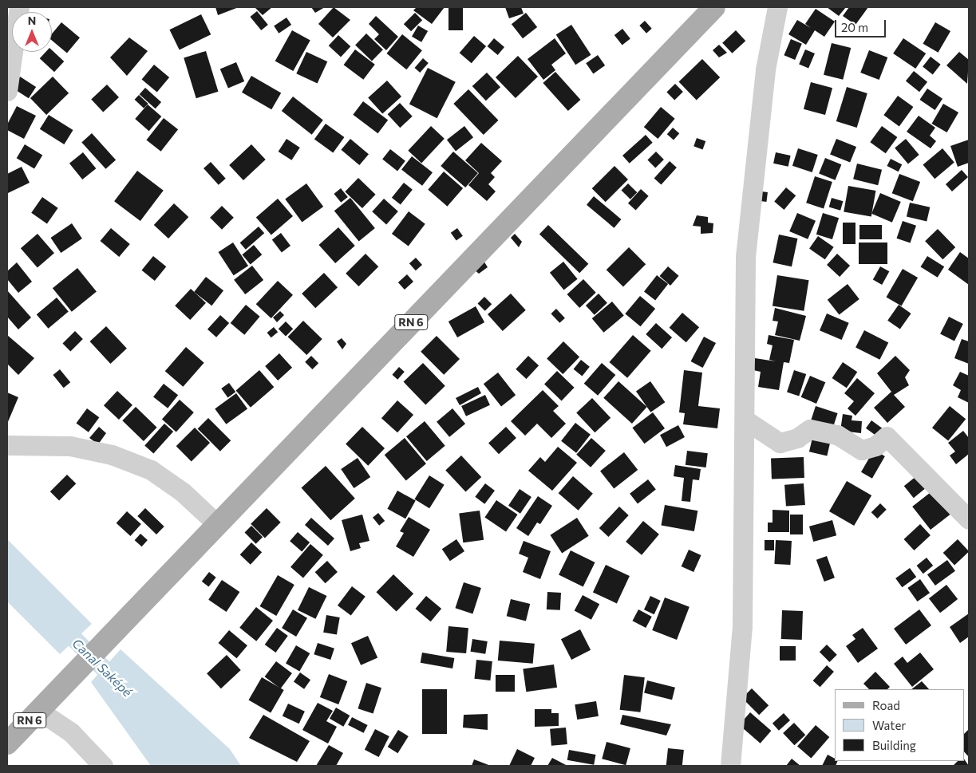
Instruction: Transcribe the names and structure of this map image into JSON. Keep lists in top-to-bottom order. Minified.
{"streets":{"main road":["RN 6"]},"water":["Canal Saképé"],"legend":["Road","Water","Building"],"scale_bar":"20 m","north":"top"}
